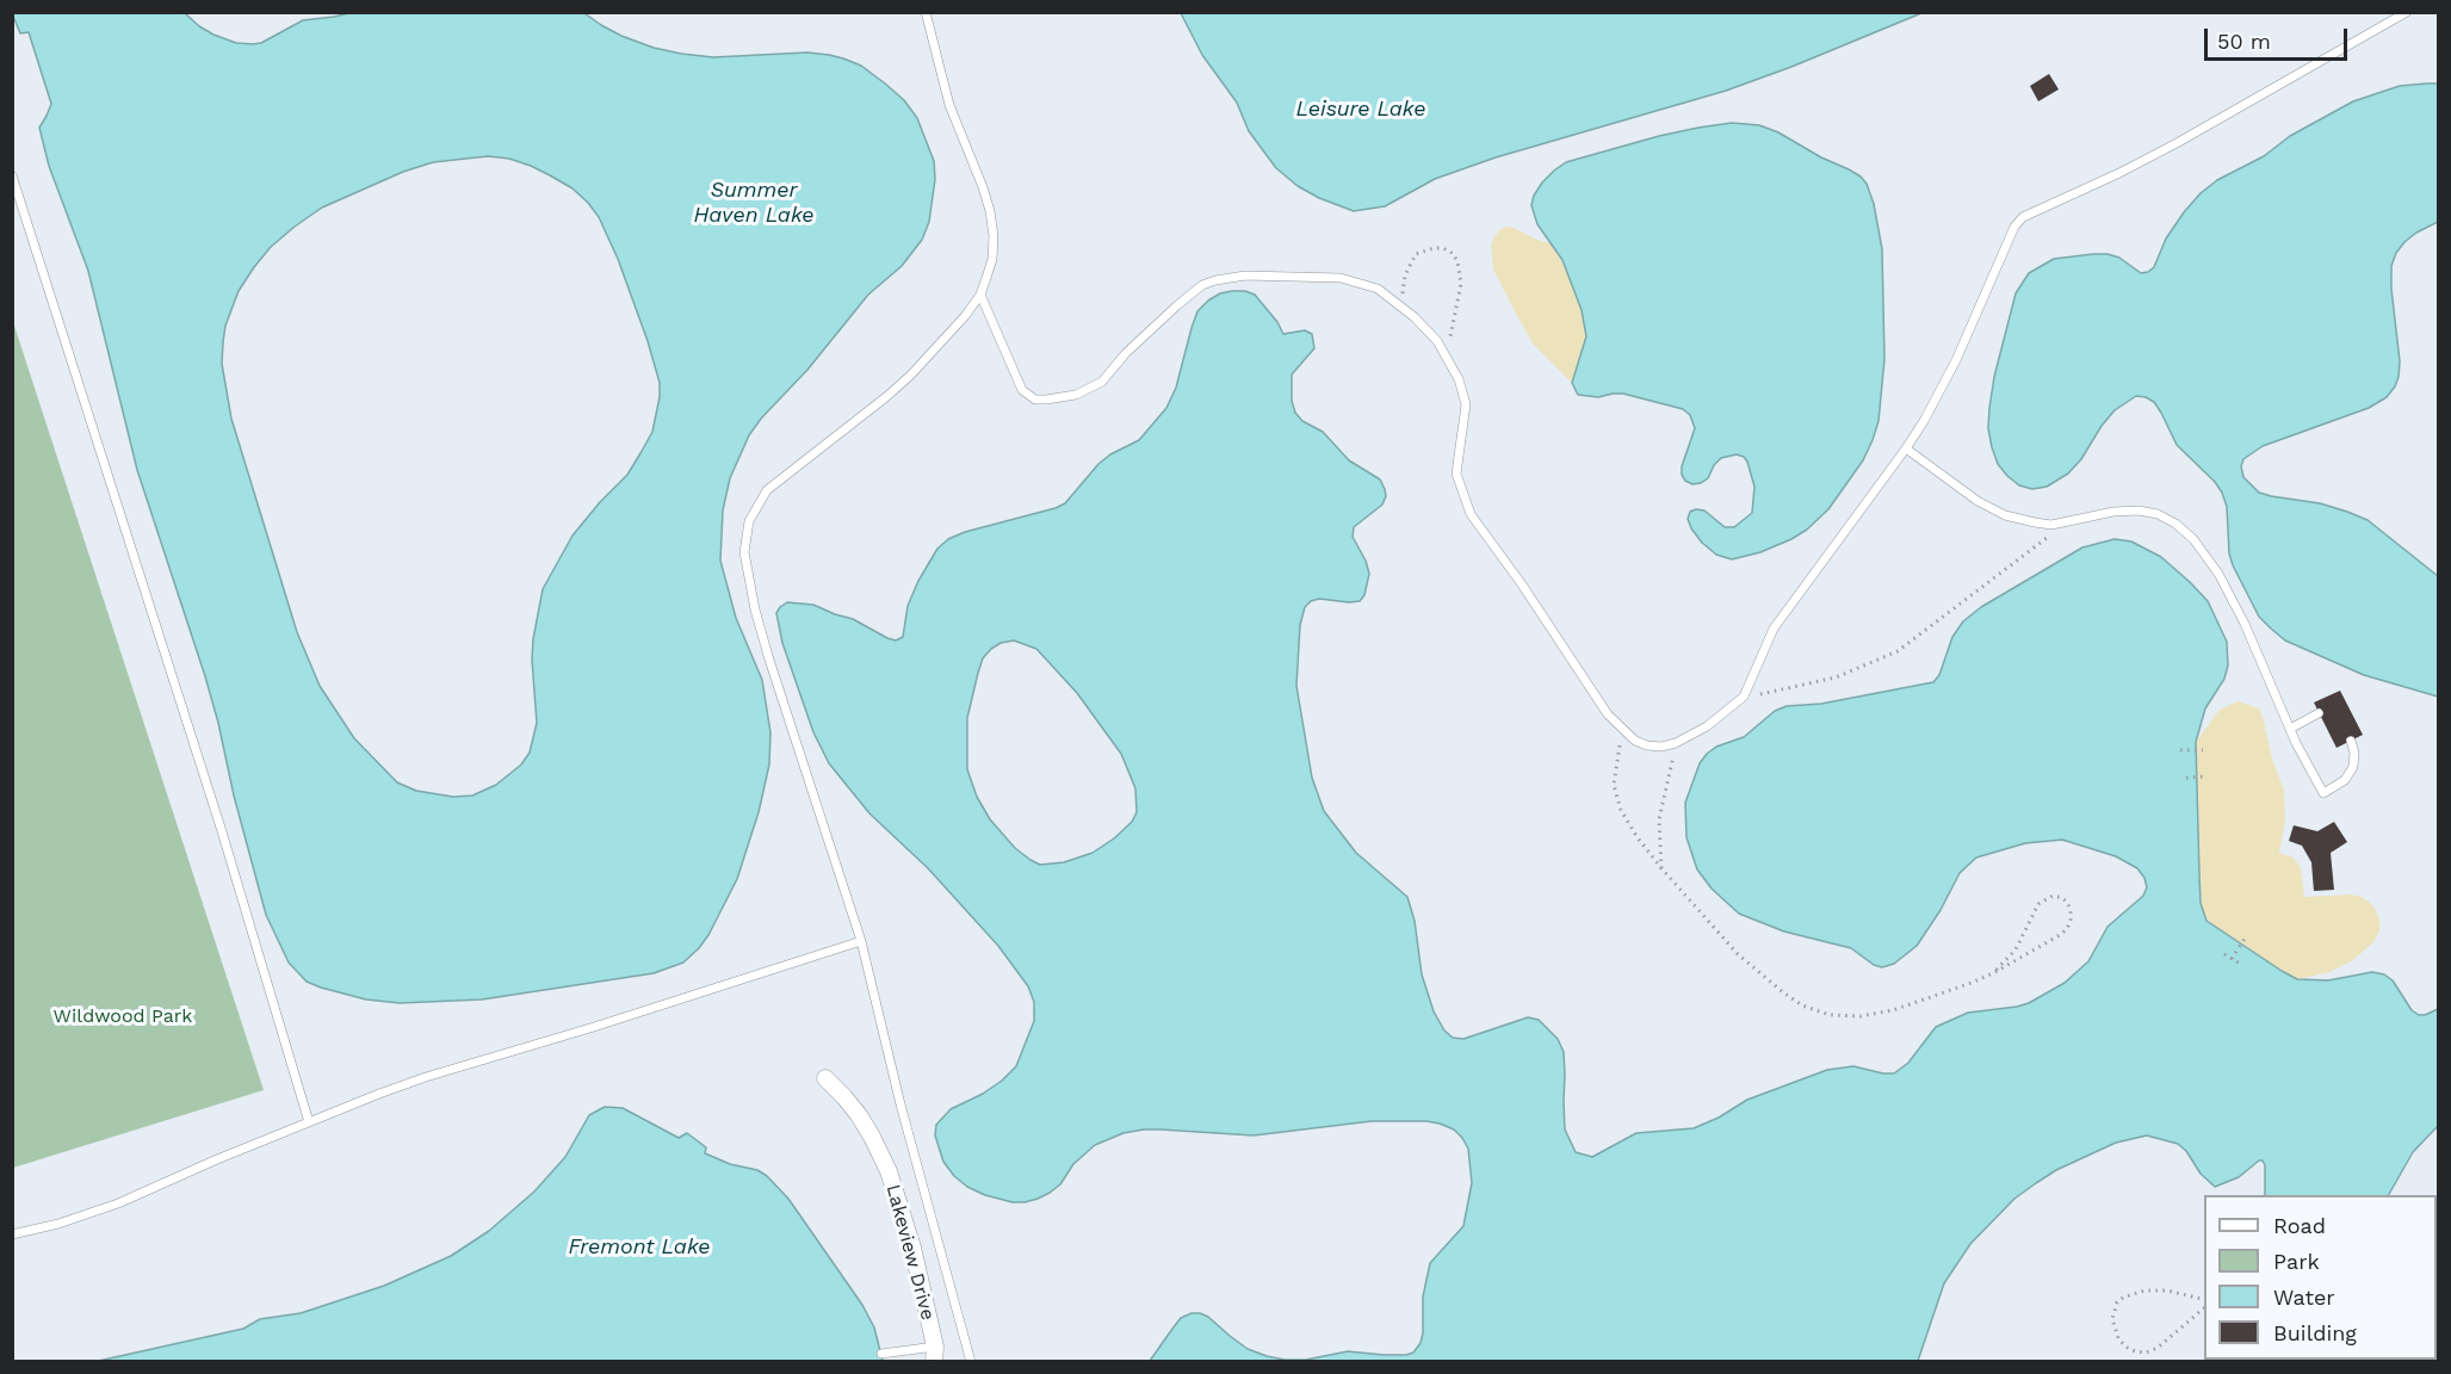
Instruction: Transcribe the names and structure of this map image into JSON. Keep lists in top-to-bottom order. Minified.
{"streets":{"street":["Lakeview Drive"]},"water":["Leisure Lake","Summer Haven Lake","Fremont Lake"],"parks":["Wildwood Park"],"legend":["Road","Park","Water","Building"],"scale_bar":"50 m"}
